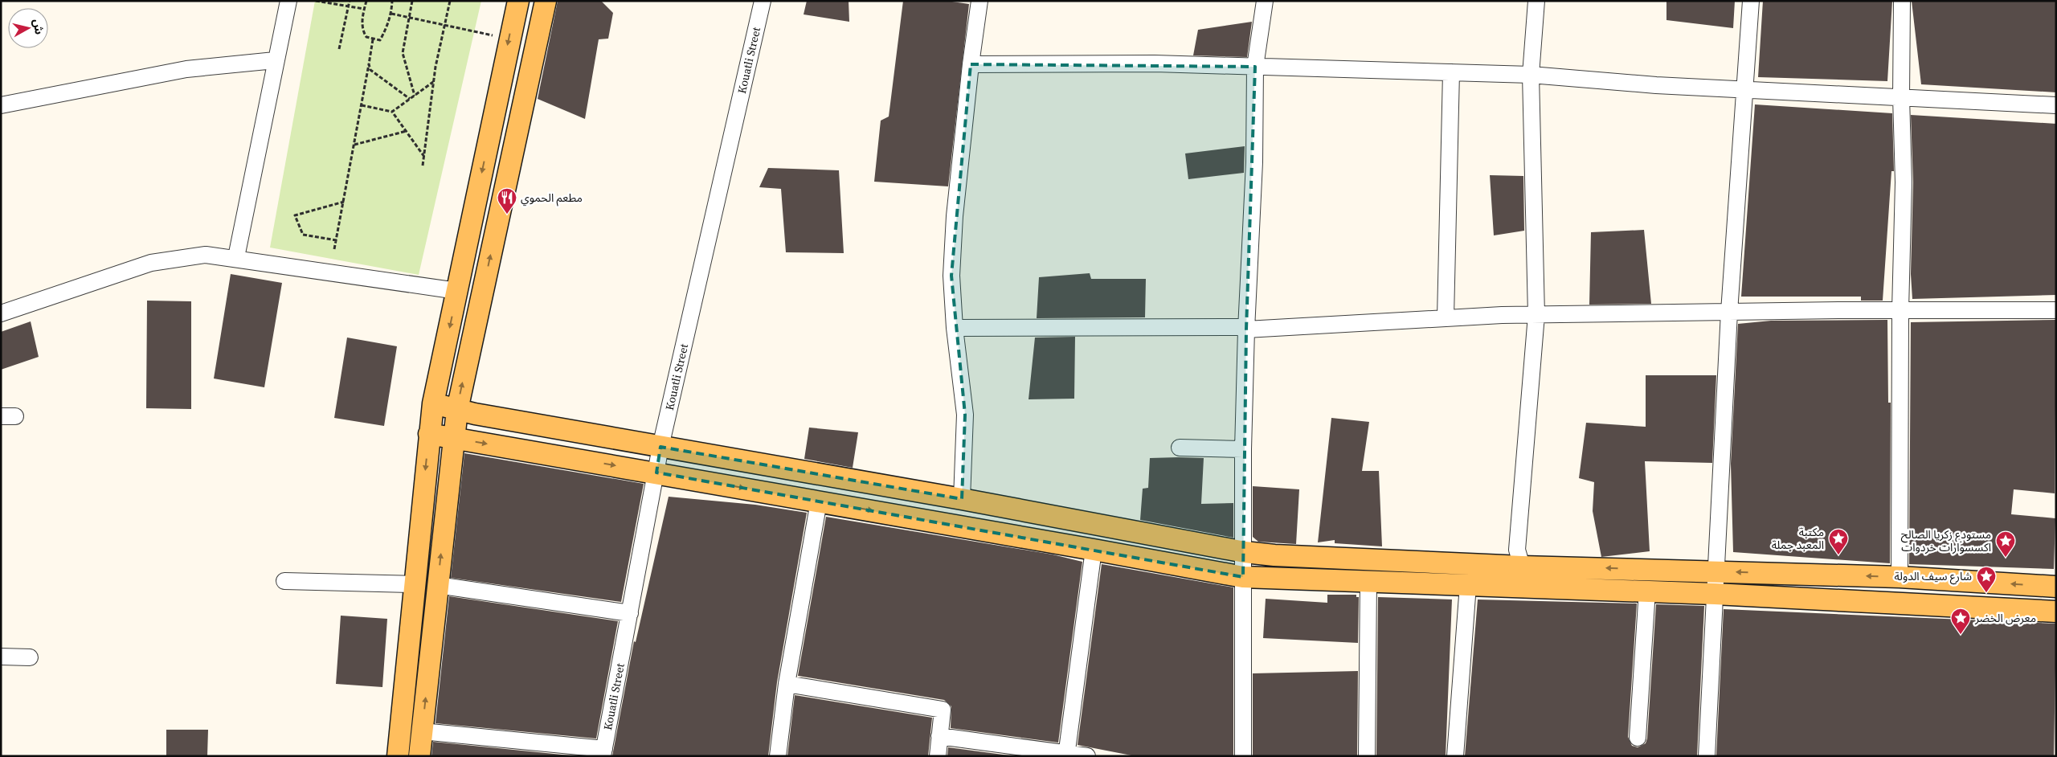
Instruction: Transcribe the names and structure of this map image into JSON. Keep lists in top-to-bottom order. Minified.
{"streets":{"street":["Kouatli Street"]},"places":{"restaurant":["مطعم الحموي"],"place":["مكتبة المعبد جملة","مستودع زكريا الصالح اكسسوارات خردوات","شارع سيف الدولة","معرض الخضر"]},"north":"right"}
